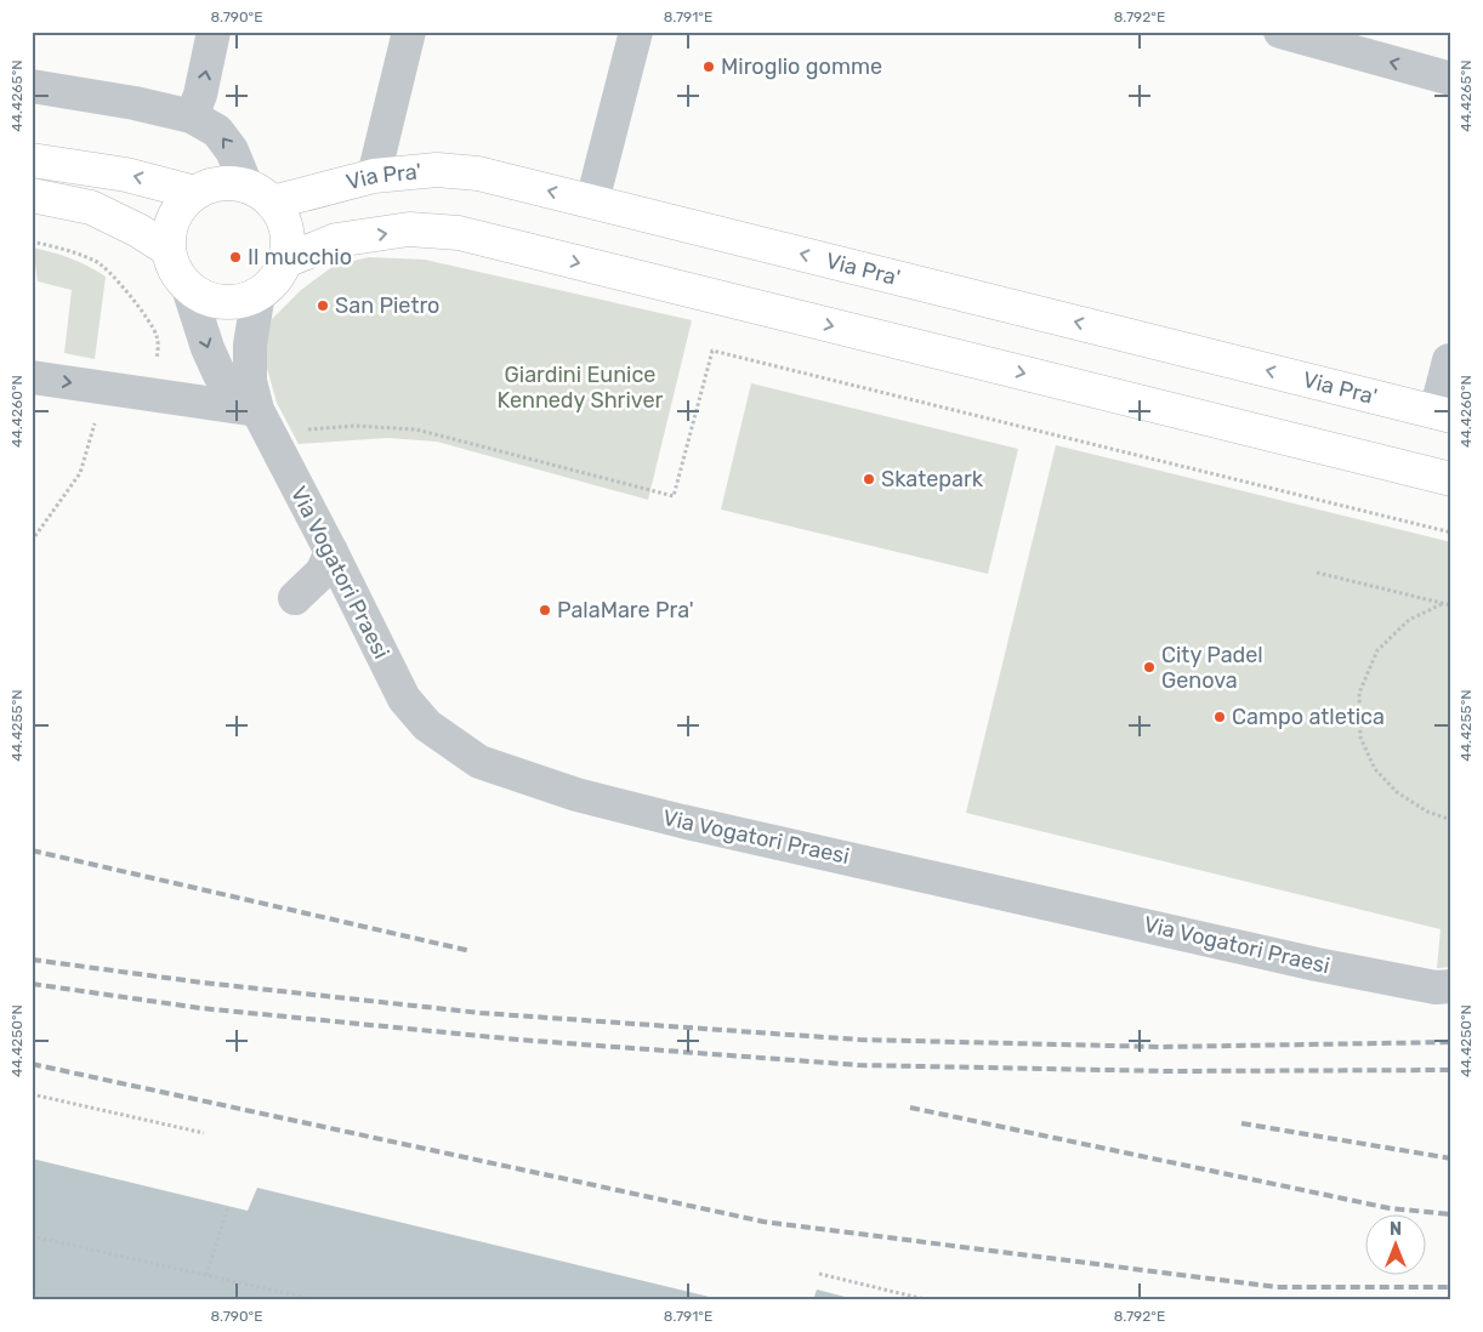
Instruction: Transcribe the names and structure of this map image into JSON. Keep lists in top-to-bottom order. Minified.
{"streets":{"main road":["Via Pra'"],"street":["Via Vogatori Praesi"]},"parks":["Giardini Eunice Kennedy Shriver"],"places":["Miroglio gomme","Il mucchio","San Pietro","Skatepark","PalaMare Pra'","City Padel Genova","Campo atletica"],"north":"top","coordinates":["8.790°E","8.791°E","8.792°E","44.4265°N","44.4260°N","44.4255°N","44.4250°N"]}
